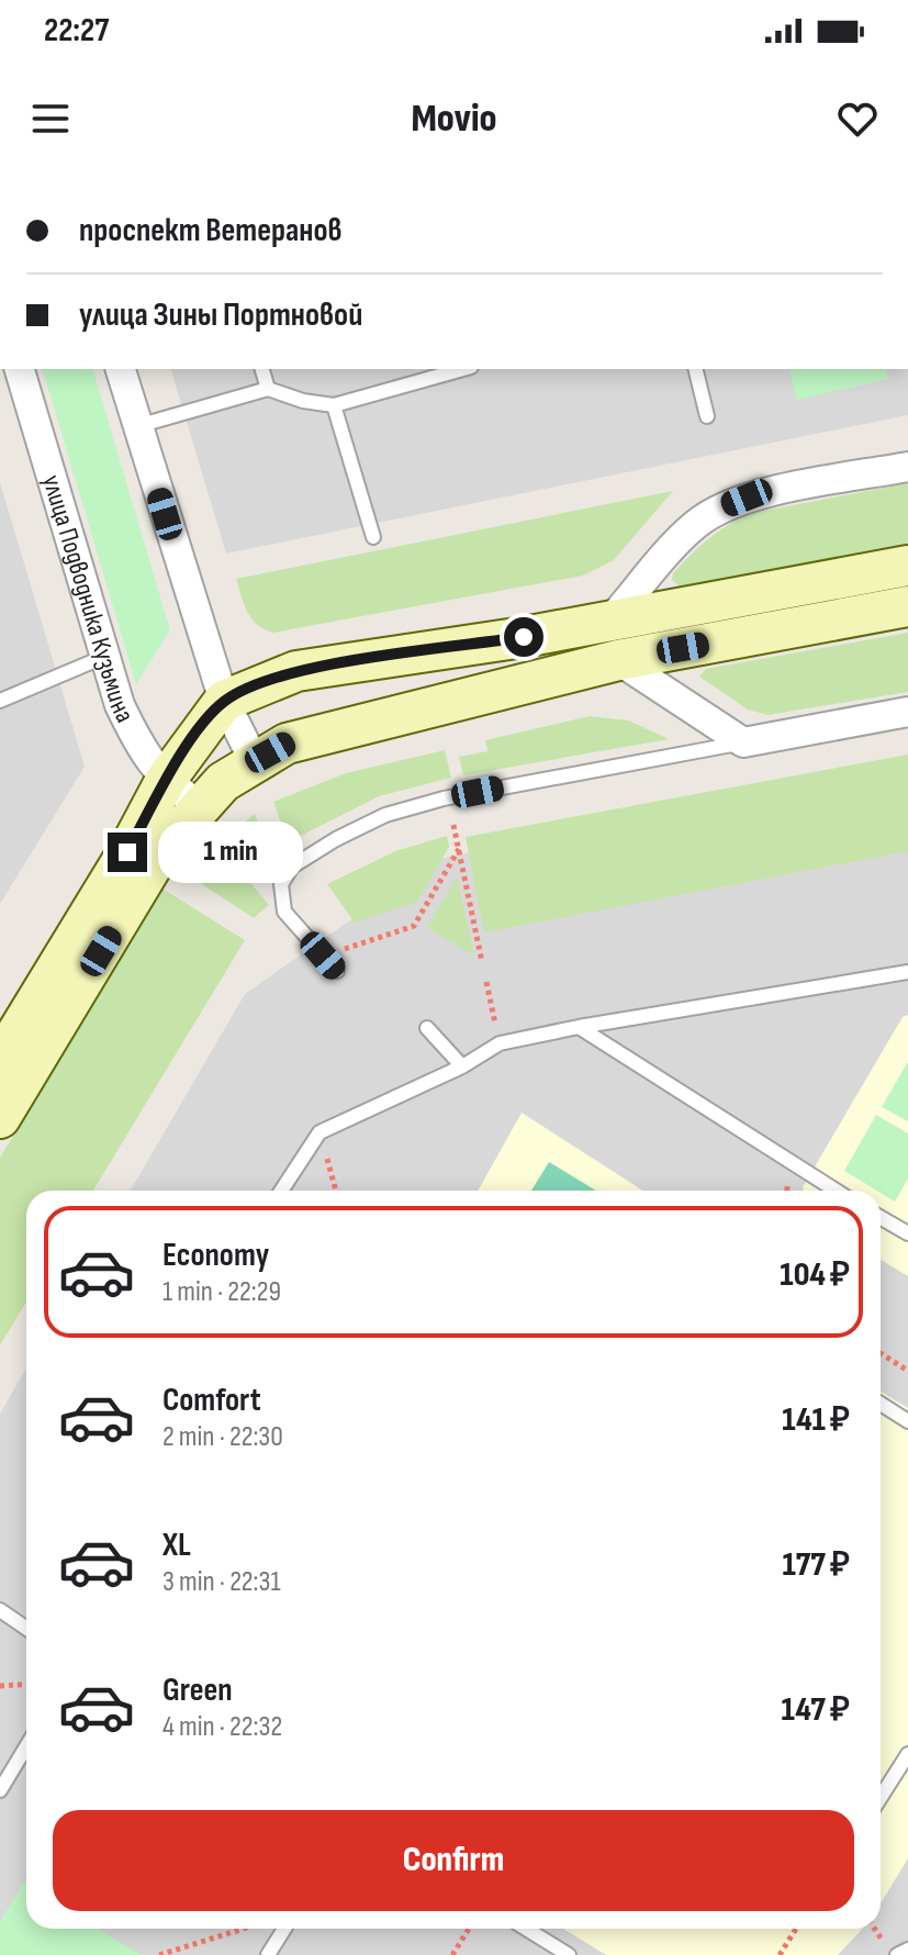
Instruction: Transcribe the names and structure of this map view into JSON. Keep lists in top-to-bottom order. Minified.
{"streets":{"street":["улица Подводника Кузьмина"]},"page":{"status":"22:27","header":"Movio","banner":["проспект Ветеранов","улица Зины Портновой"],"bubble":"1 min","list":[{"name":"Economy","note":"1 min · 22:29","value":"104 ₽"},{"name":"Comfort","note":"2 min · 22:30","value":"141 ₽"},{"name":"XL","note":"3 min · 22:31","value":"177 ₽"},{"name":"Green","note":"4 min · 22:32","value":"147 ₽"}],"buttons":"Confirm"}}
